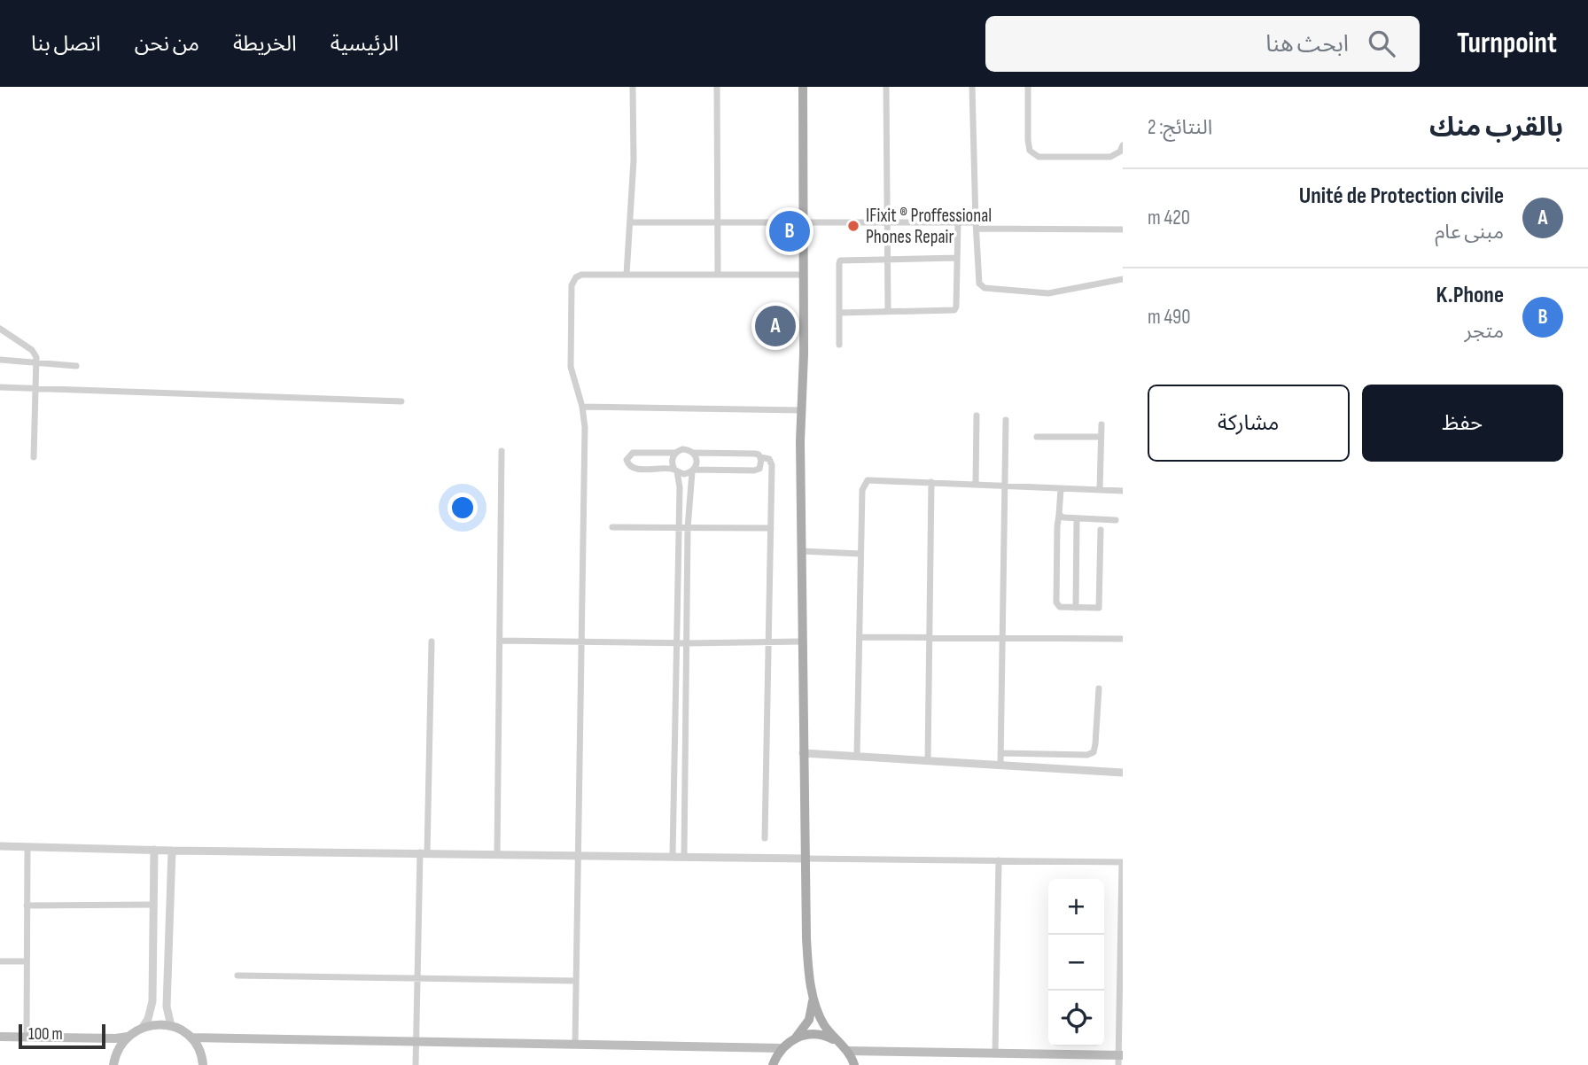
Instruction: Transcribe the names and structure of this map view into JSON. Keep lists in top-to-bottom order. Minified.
{"places":["IFixit ® Proffessional Phones Repair"],"scale_bar":"100 m","page":{"header":"Turnpoint","search":"ابحث هنا","nav":["الرئيسية","الخريطة","من نحن","اتصل بنا"],"heading":["بالقرب منك","النتائج: 2"],"list":[{"mark":"A","name":"Unité de Protection civile","note":"مبنى عام","value":"420 m"},{"mark":"B","name":"K.Phone","note":"متجر","value":"490 m"}],"pins":["B","A"],"buttons":["حفظ","مشاركة"],"map_buttons":["+","−"],"scale":"100 m"}}
